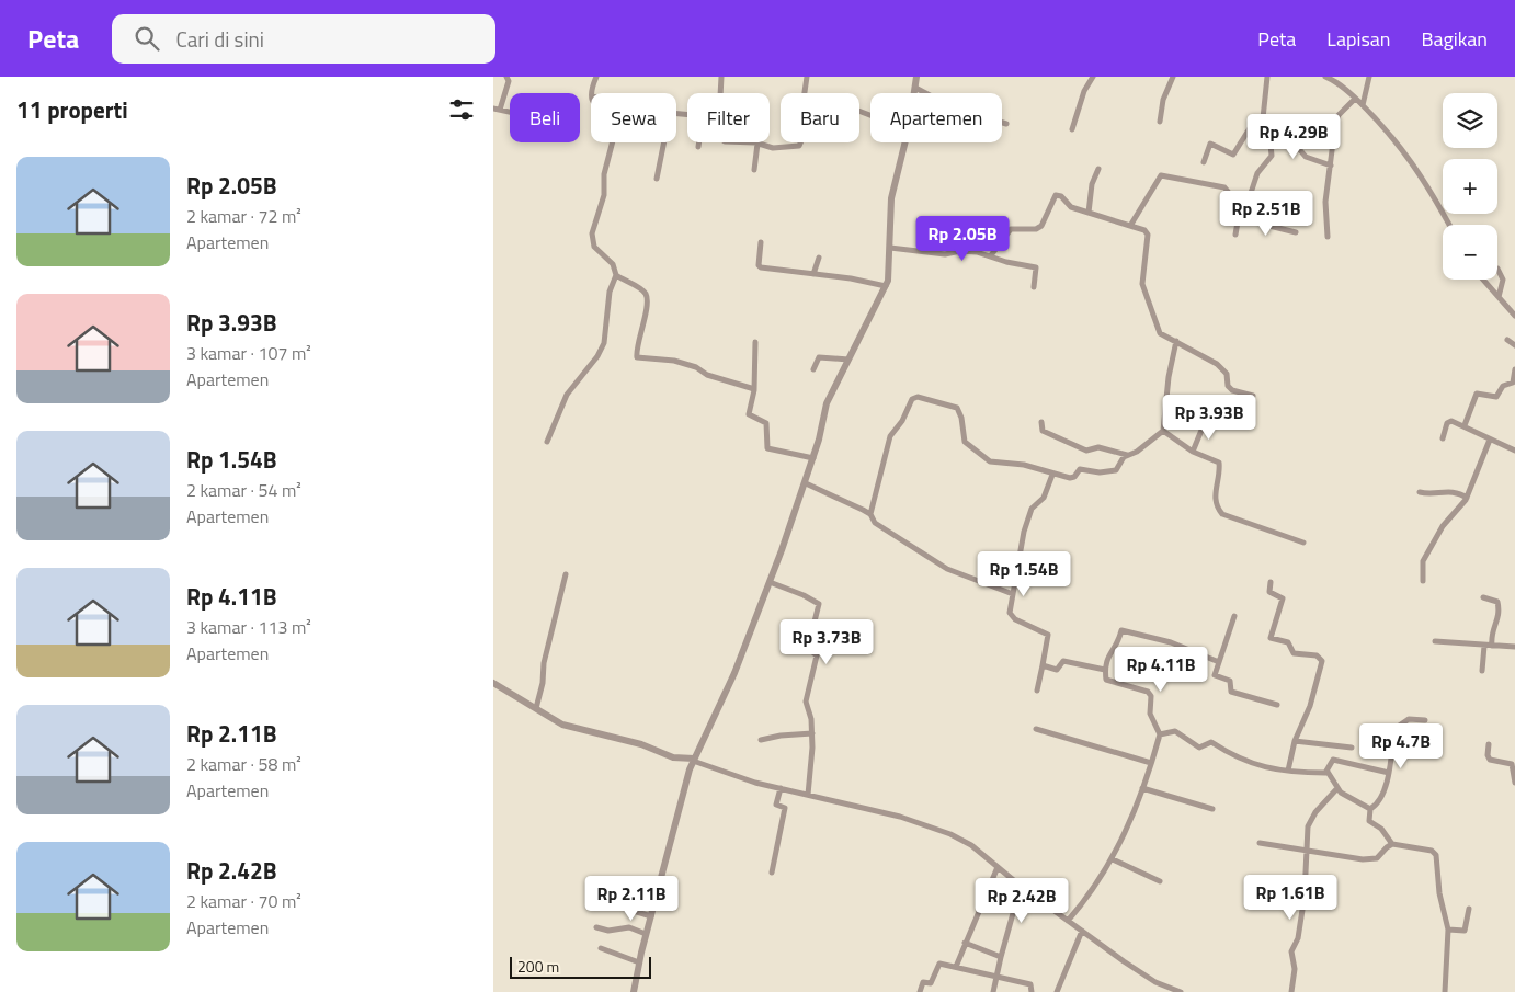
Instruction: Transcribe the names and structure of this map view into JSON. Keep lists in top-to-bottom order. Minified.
{"scale_bar":"200 m","page":{"header":"Peta","search":"Cari di sini","nav":["Peta","Lapisan","Bagikan"],"heading":"11 properti","map_buttons":["+","−"],"chip":["Beli","Sewa","Filter","Baru","Apartemen"],"price":["Rp 4.29B","Rp 2.51B","Rp 2.05B","Rp 3.93B","Rp 1.54B","Rp 3.73B","Rp 4.11B","Rp 4.7B","Rp 1.61B","Rp 2.11B","Rp 2.42B"],"list":[{"name":"Rp 2.05B","note":"2 kamar · 72 m² · Apartemen"},{"name":"Rp 3.93B","note":"3 kamar · 107 m² · Apartemen"},{"name":"Rp 1.54B","note":"2 kamar · 54 m² · Apartemen"},{"name":"Rp 4.11B","note":"3 kamar · 113 m² · Apartemen"},{"name":"Rp 2.11B","note":"2 kamar · 58 m² · Apartemen"},{"name":"Rp 2.42B","note":"2 kamar · 70 m² · Apartemen"}],"scale":"200 m"}}
